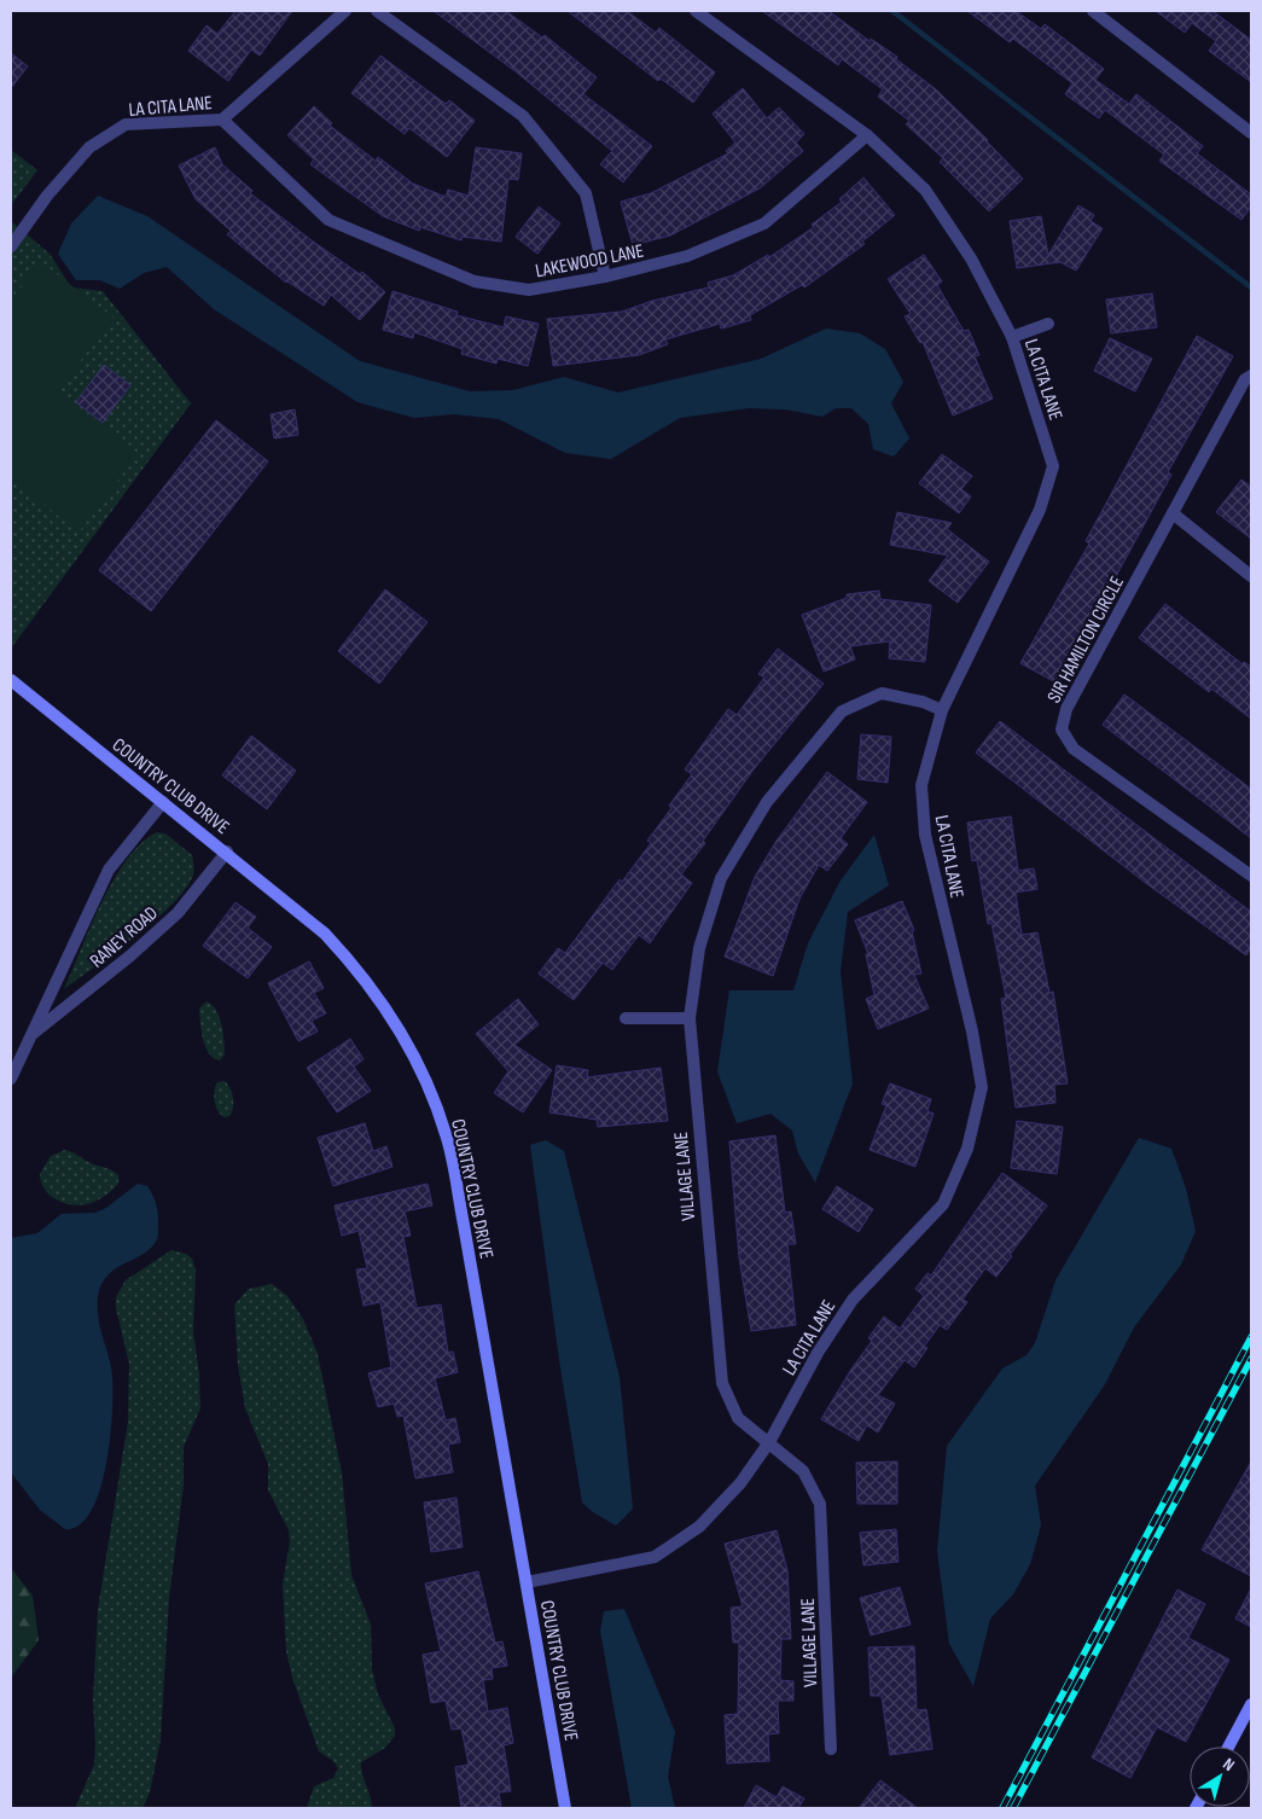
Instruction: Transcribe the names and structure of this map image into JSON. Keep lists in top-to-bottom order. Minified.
{"streets":{"street":["LA CITA LANE","LAKEWOOD LANE","SIR HAMILTON CIRCLE","COUNTRY CLUB DRIVE","RANEY ROAD","VILLAGE LANE"]},"crossings":[["LA CITA LANE","LAKEWOOD LANE"],["LA CITA LANE","COUNTRY CLUB DRIVE"],["LA CITA LANE","VILLAGE LANE"],["COUNTRY CLUB DRIVE","RANEY ROAD"]],"north":"top right"}
